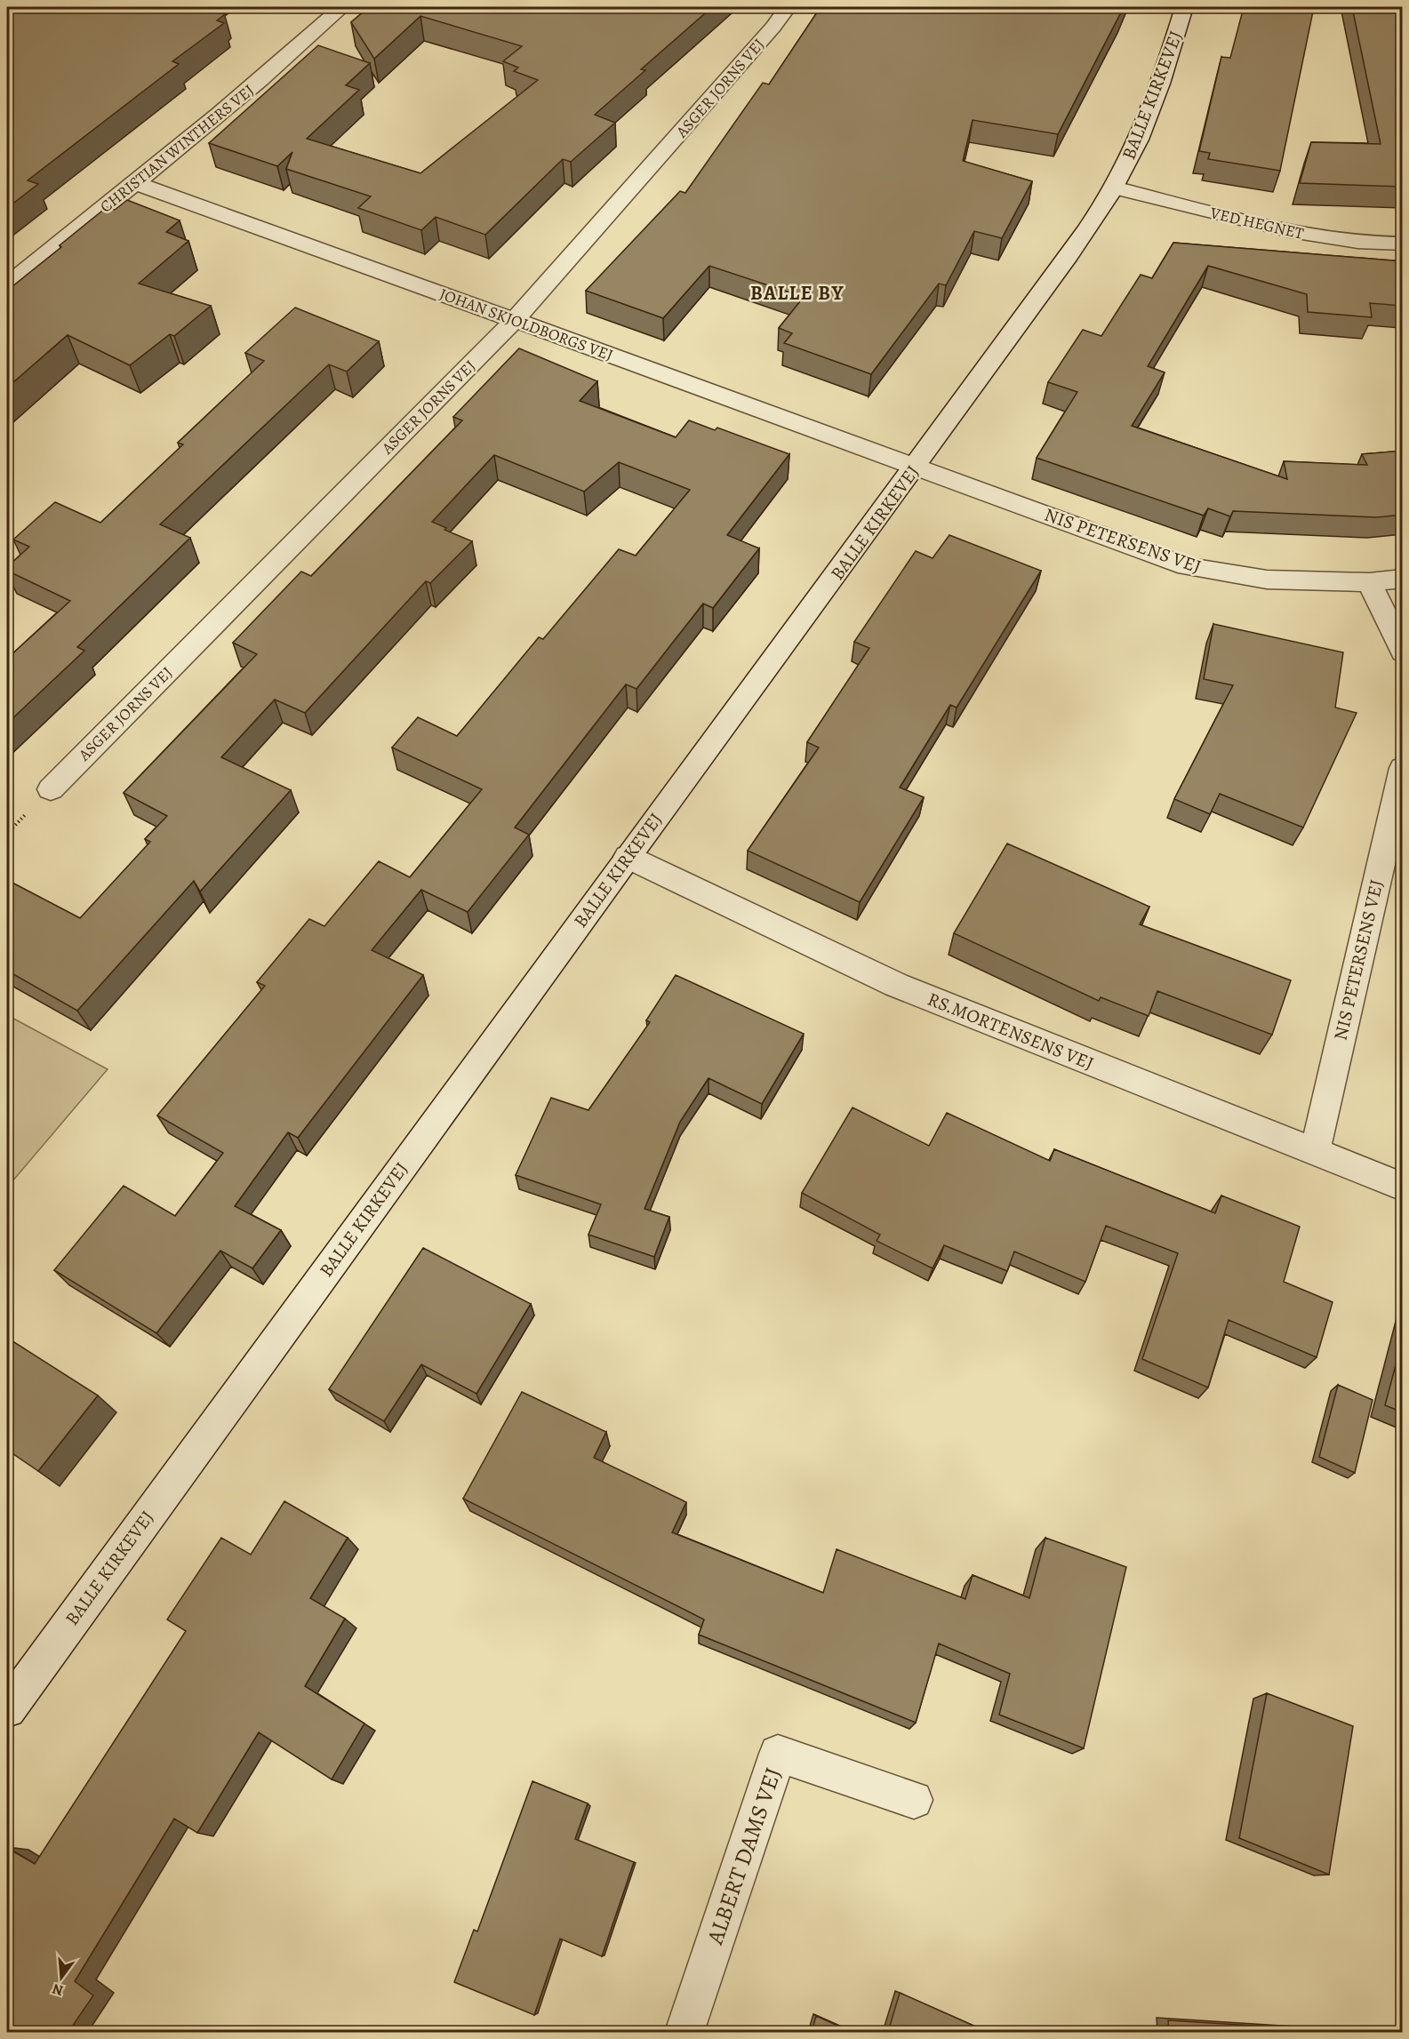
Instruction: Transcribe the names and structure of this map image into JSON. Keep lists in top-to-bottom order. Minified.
{"streets":{"street":["ASGER JORNS VEJ","BALLE KIRKEVEJ","CHRISTIAN WINTHERS VEJ","VED HEGNET","JOHAN SKJOLDBORGS VEJ","NIS PETERSENS VEJ","RS.MORTENSENS VEJ","ALBERT DAMS VEJ"]},"crossings":[["ASGER JORNS VEJ","JOHAN SKJOLDBORGS VEJ"],["BALLE KIRKEVEJ","VED HEGNET"],["BALLE KIRKEVEJ","JOHAN SKJOLDBORGS VEJ"],["BALLE KIRKEVEJ","NIS PETERSENS VEJ"],["BALLE KIRKEVEJ","RS.MORTENSENS VEJ"],["CHRISTIAN WINTHERS VEJ","JOHAN SKJOLDBORGS VEJ"],["JOHAN SKJOLDBORGS VEJ","NIS PETERSENS VEJ"],["NIS PETERSENS VEJ","RS.MORTENSENS VEJ"]],"districts":["BALLE BY"],"north":"bottom"}
